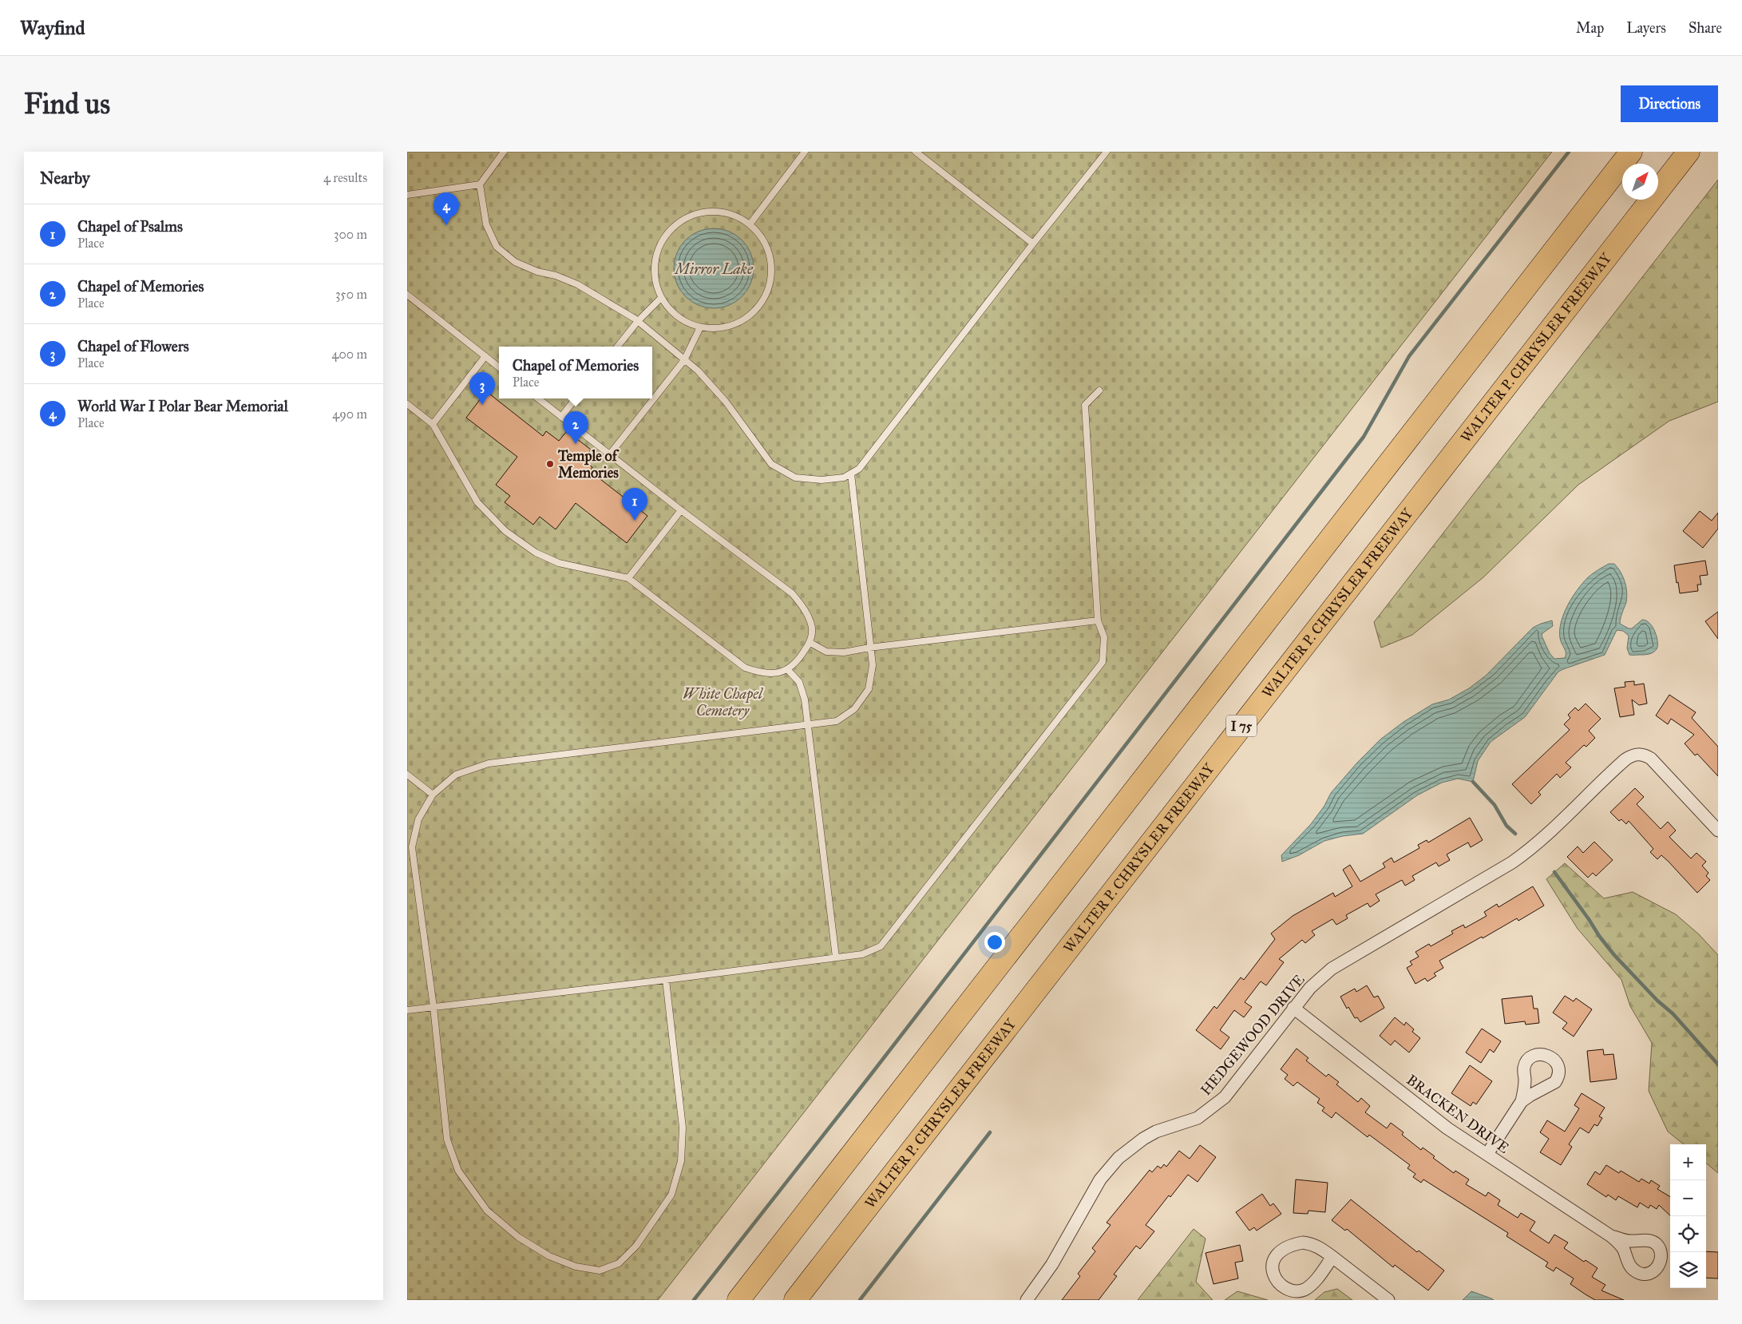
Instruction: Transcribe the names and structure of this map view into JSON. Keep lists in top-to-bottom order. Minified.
{"streets":{"highway":["WALTER P. CHRYSLER FREEWAY","I 75"],"street":["HEDGEWOOD DRIVE","BRACKEN DRIVE"]},"crossings":[["HEDGEWOOD DRIVE","BRACKEN DRIVE"]],"water":["Mirror Lake"],"parks":["White Chapel Cemetery"],"places":["Temple of Memories"],"north":"top right","page":{"header":"Wayfind","nav":["Map","Layers","Share"],"buttons":"Directions","title":"Find us","heading":["Nearby","4 results"],"pins":["4","3","2","1"],"list":[{"mark":"1","name":"Chapel of Psalms","note":"Place","value":"300 m"},{"mark":"2","name":"Chapel of Memories","note":"Place","value":"350 m"},{"mark":"3","name":"Chapel of Flowers","note":"Place","value":"400 m"},{"mark":"4","name":"World War I Polar Bear Memorial","note":"Place","value":"490 m"}],"popup":["Chapel of Memories","Place"],"map_buttons":["+","−"]}}
